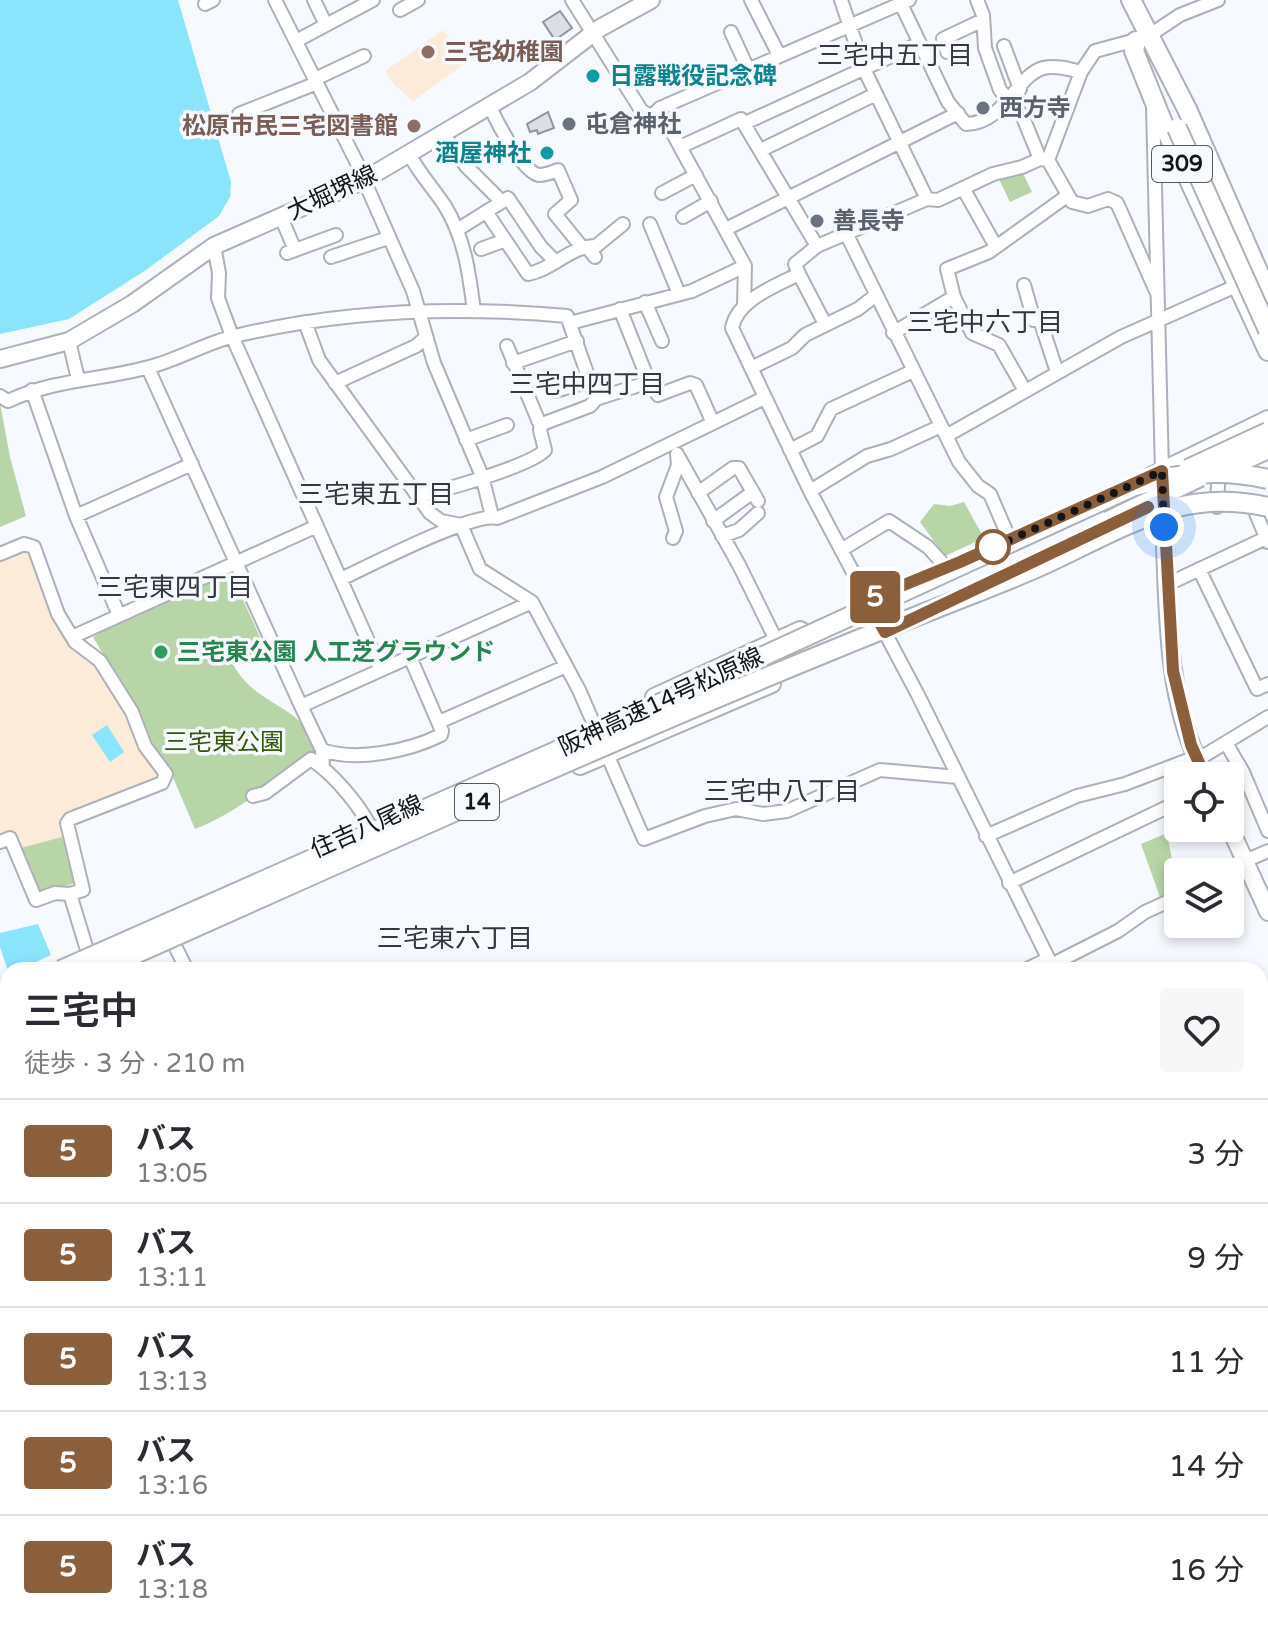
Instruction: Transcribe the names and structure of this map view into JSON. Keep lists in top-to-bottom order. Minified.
{"streets":{"highway":["309","阪神高速14号松原線","14"],"main road":["大堀堺線","住吉八尾線"]},"districts":["三宅中五丁目","三宅中六丁目","三宅中四丁目","三宅東五丁目","三宅東四丁目","三宅中八丁目","三宅東六丁目"],"parks":["三宅東公園"],"places":["三宅幼稚園","日露戦役記念碑","西方寺","屯倉神社","松原市民三宅図書館","酒屋神社","善長寺","三宅東公園 人工芝グラウンド"],"lines":["bus line 5"],"page":{"on_map":"5","heading":["三宅中","徒歩 · 3 分 · 210 m"],"list":[{"mark":"5","name":"バス","note":"13:05","value":"3 分"},{"mark":"5","name":"バス","note":"13:11","value":"9 分"},{"mark":"5","name":"バス","note":"13:13","value":"11 分"},{"mark":"5","name":"バス","note":"13:16","value":"14 分"},{"mark":"5","name":"バス","note":"13:18","value":"16 分"}]}}
